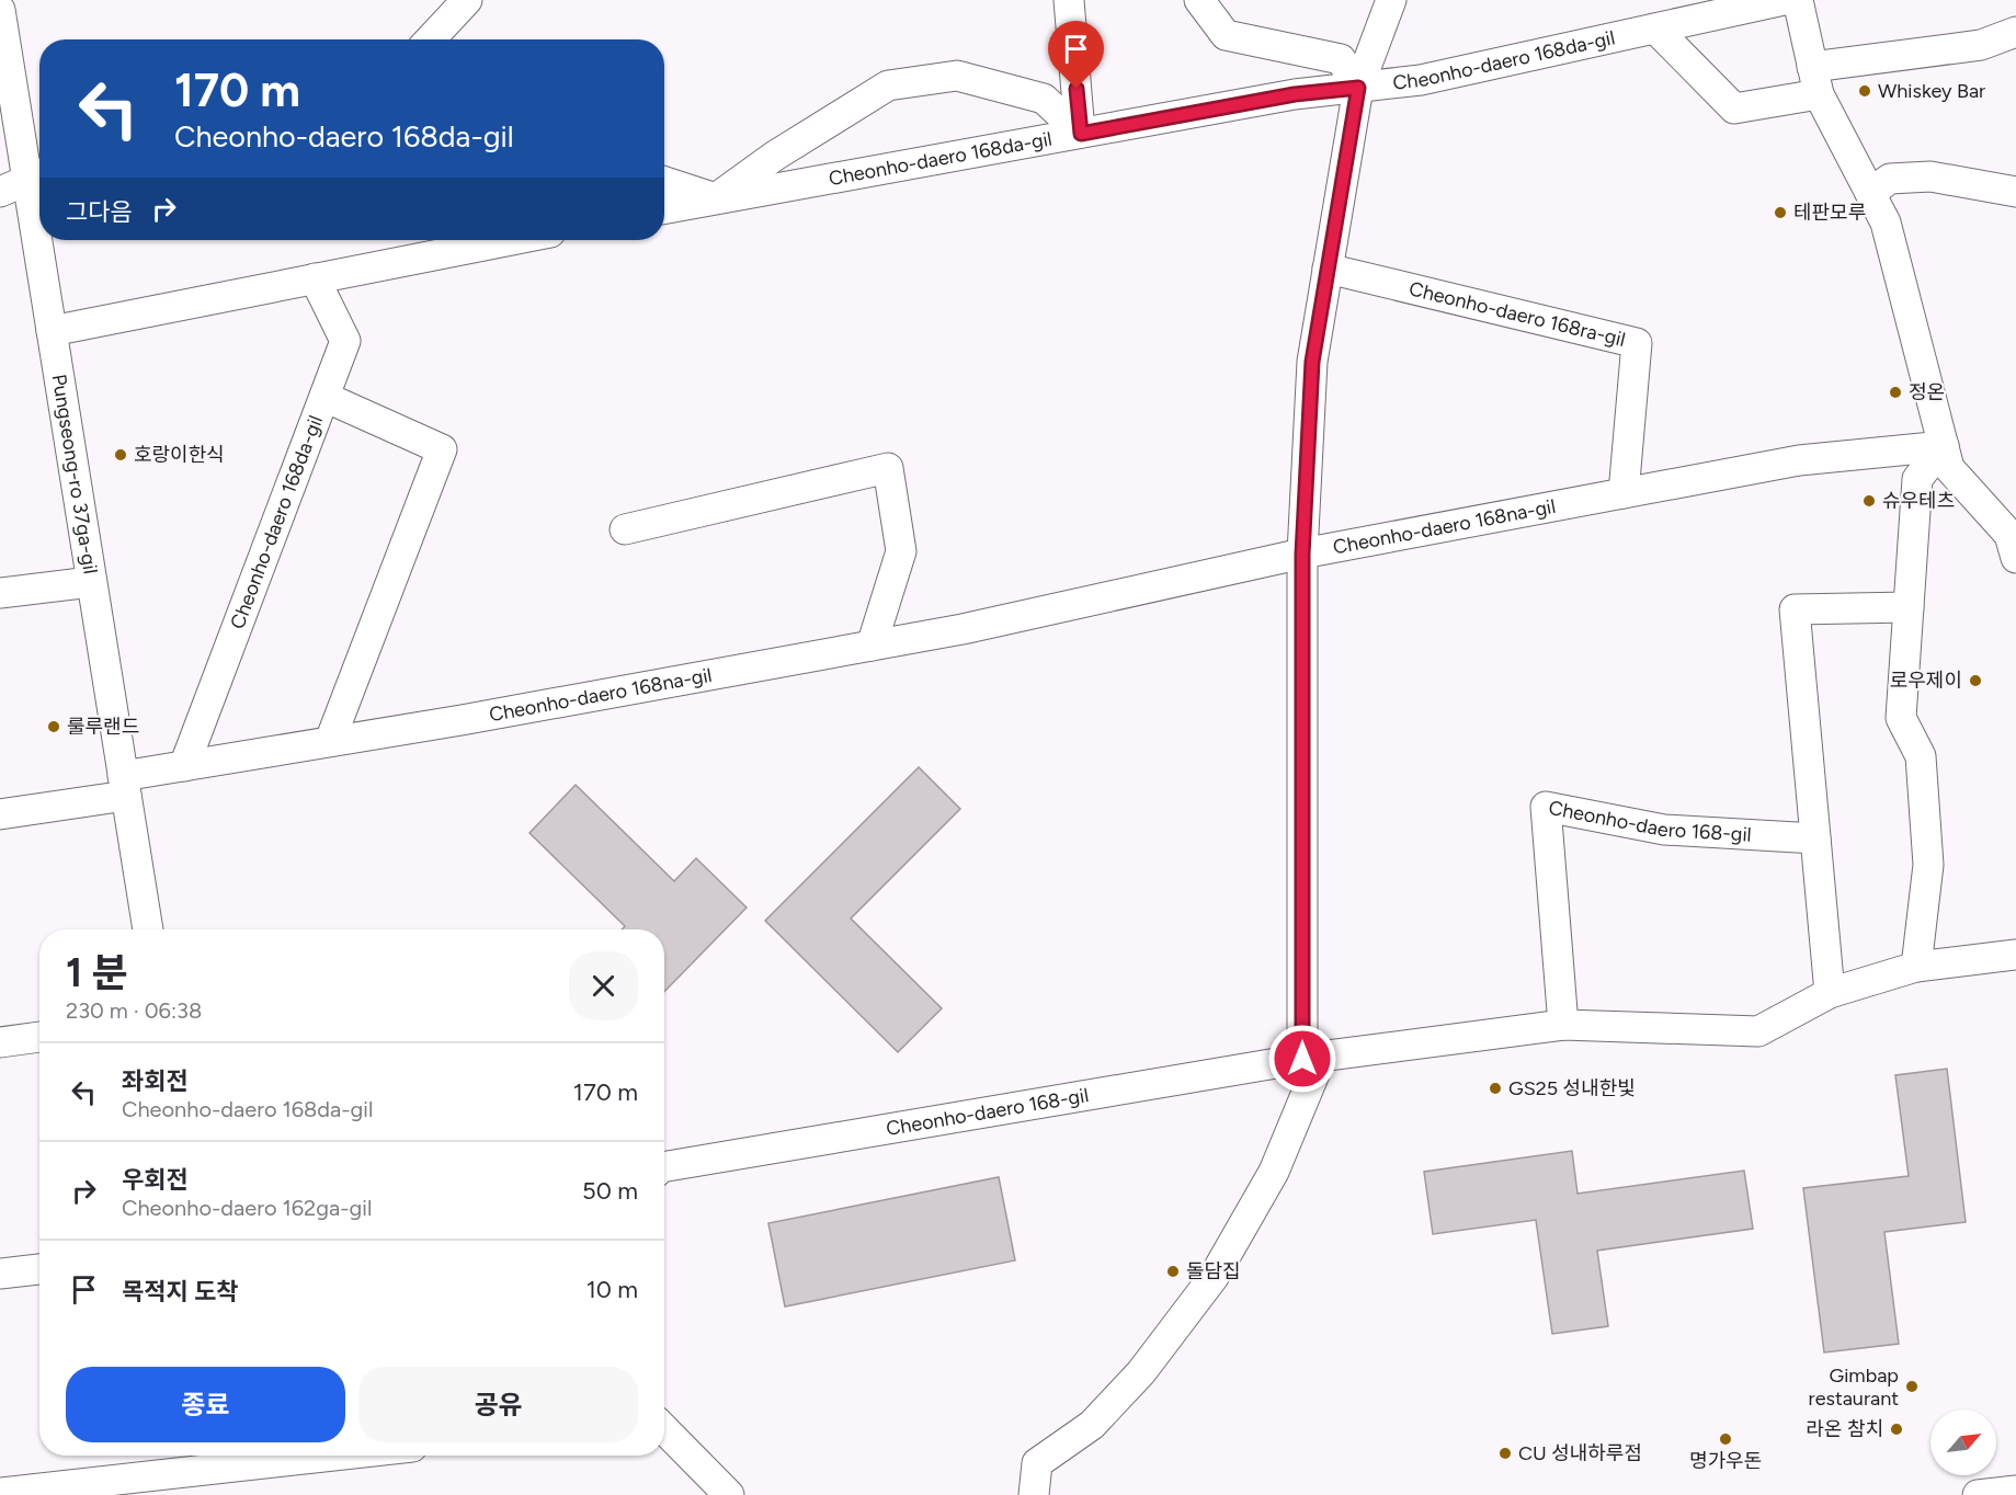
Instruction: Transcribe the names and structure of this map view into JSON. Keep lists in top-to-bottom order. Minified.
{"streets":{"street":["Cheonho-daero 168da-gil","Cheonho-daero 168ra-gil","Pungseong-ro 37ga-gil","Cheonho-daero 168na-gil","Cheonho-daero 168-gil"]},"crossings":[["Cheonho-daero 168da-gil","Cheonho-daero 168na-gil"],["Cheonho-daero 168ra-gil","Cheonho-daero 168na-gil"],["Pungseong-ro 37ga-gil","Cheonho-daero 168na-gil"]],"places":["Whiskey Bar","테판모루","정온","호랑이한식","슈우테츠","로우제이","룰루랜드","GS25 성내한빛","돌담집","Gimbap restaurant","라온 참치","명가우돈","CU 성내하루점"],"north":"top right","page":{"turn":["170 m","Cheonho-daero 168da-gil"],"then":"그다음","heading":["1 분","230 m · 06:38"],"list":[{"name":"좌회전","note":"Cheonho-daero 168da-gil","value":"170 m"},{"name":"우회전","note":"Cheonho-daero 162ga-gil","value":"50 m"},{"name":"목적지 도착","value":"10 m"}],"buttons":["종료","공유"]}}
